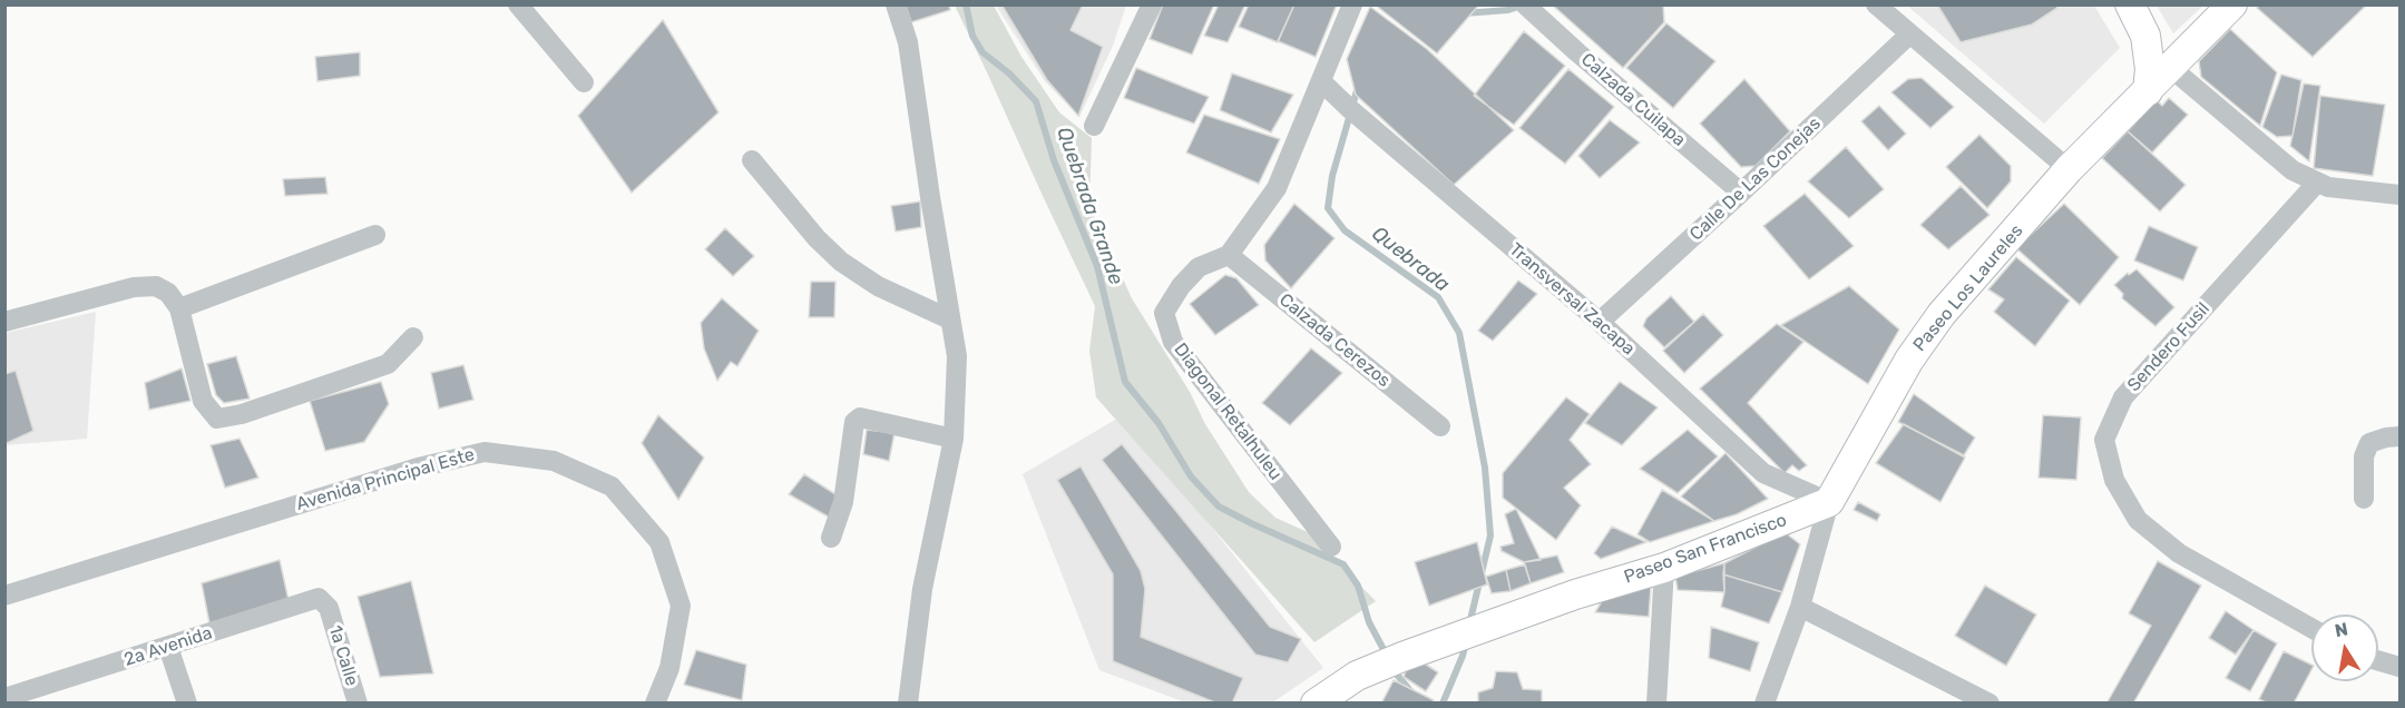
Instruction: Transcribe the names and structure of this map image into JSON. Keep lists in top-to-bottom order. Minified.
{"streets":{"street":["Calzada Cuilapa","Calle De Las Conejas","Paseo Los Laureles","Transversal Zacapa","Calzada Cerezos","Sendero Fusil","Diagonal Retalhuleu","Avenida Principal Este","Paseo San Francisco","2a Avenida","1a Calle"]},"crossings":[["Calzada Cuilapa","Calle De Las Conejas"],["Calle De Las Conejas","Transversal Zacapa"],["Paseo Los Laureles","Transversal Zacapa"],["Paseo Los Laureles","Paseo San Francisco"],["Transversal Zacapa","Paseo San Francisco"],["Calzada Cerezos","Diagonal Retalhuleu"],["2a Avenida","1a Calle"]],"water":["Quebrada Grande","Quebrada"],"north":"top"}
